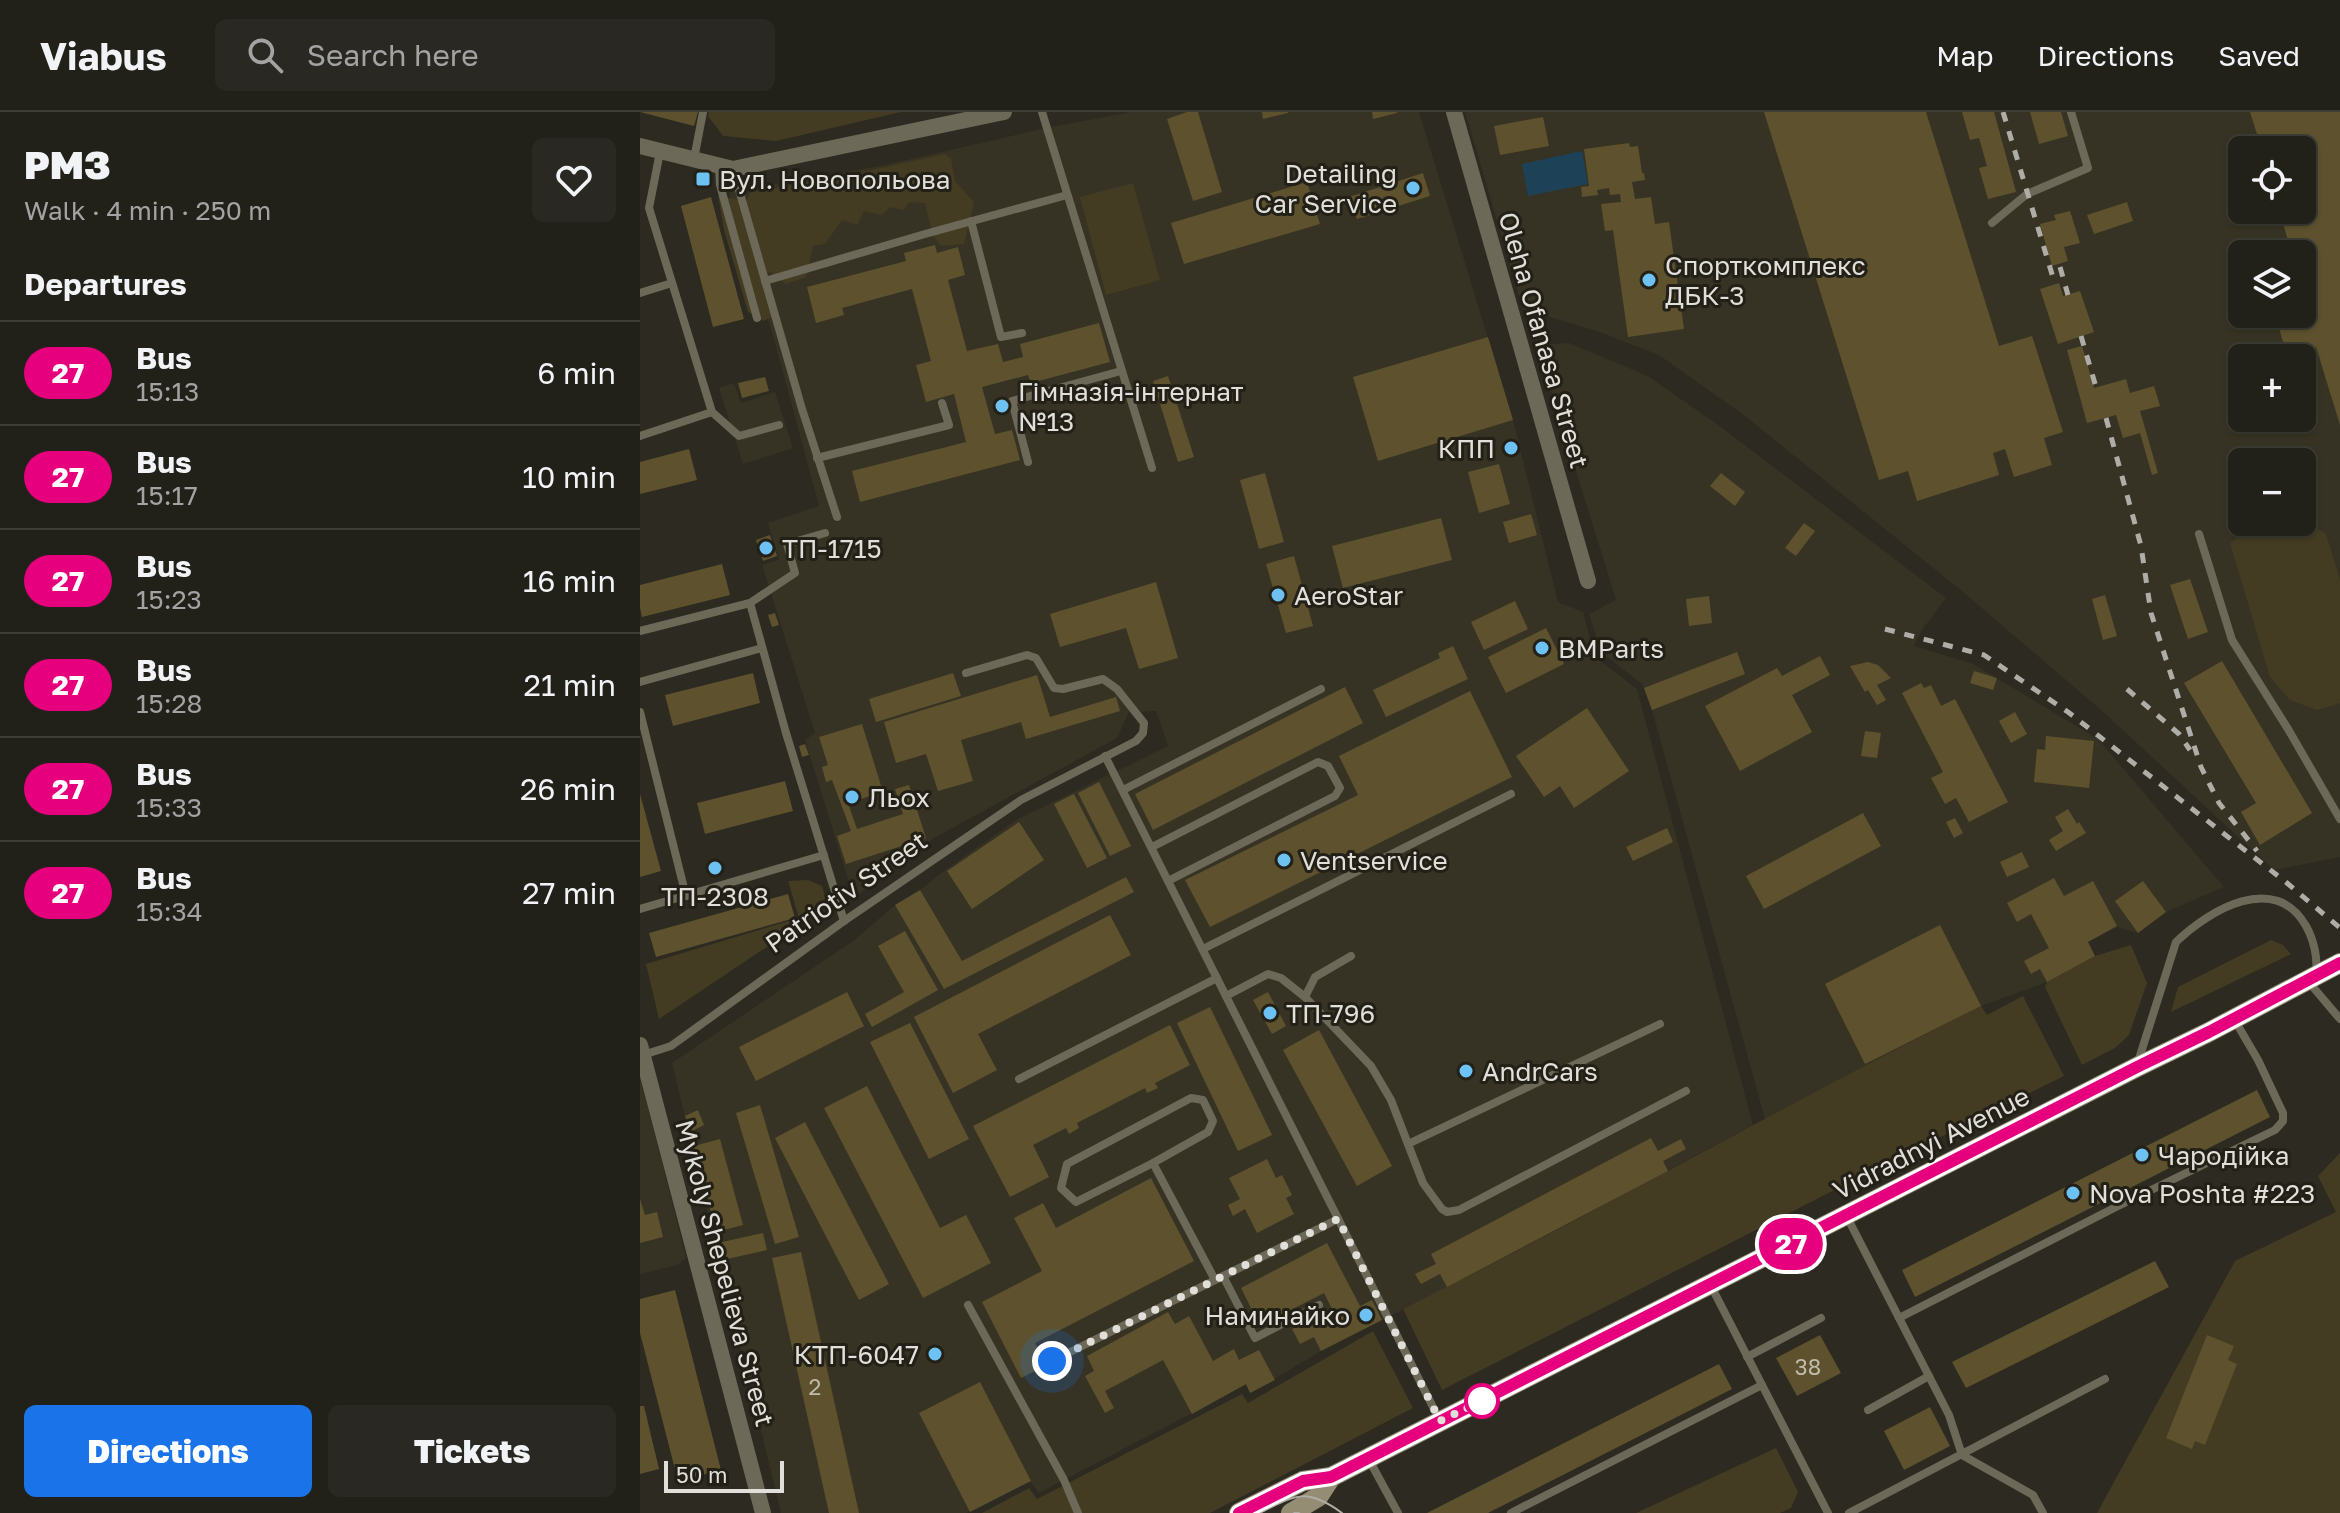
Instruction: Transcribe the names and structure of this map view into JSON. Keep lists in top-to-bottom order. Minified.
{"streets":{"main road":["Vidradnyi Avenue"],"street":["Oleha Ofanasa Street","Mykoly Shepelieva Street"],"lane":["Patriotiv Street"]},"crossings":[["Patriotiv Street","Mykoly Shepelieva Street"]],"places":{"transit":["Вул. Новопольова"],"other":["Detailing Car Service","Спорткомплекс ДБК-3","Гімназія-інтернат №13","КПП","ТП-1715","AeroStar","BMParts","Льох","Ventservice","ТП-2308","ТП-796","AndrCars","Чародійка","Nova Poshta #223","Наминайко","КТП-6047"]},"lines":["bus line 27"],"house_numbers":["38","2"],"scale_bar":"50 m","page":{"header":"Viabus","search":"Search here","nav":["Map","Directions","Saved"],"heading":[["РМЗ","Walk · 4 min · 250 m"],"Departures"],"on_map":"27","map_buttons":["+","−"],"list":[{"mark":"27","name":"Bus","note":"15:13","value":"6 min"},{"mark":"27","name":"Bus","note":"15:17","value":"10 min"},{"mark":"27","name":"Bus","note":"15:23","value":"16 min"},{"mark":"27","name":"Bus","note":"15:28","value":"21 min"},{"mark":"27","name":"Bus","note":"15:33","value":"26 min"},{"mark":"27","name":"Bus","note":"15:34","value":"27 min"}],"buttons":["Directions","Tickets"],"scale":"50 m"}}
